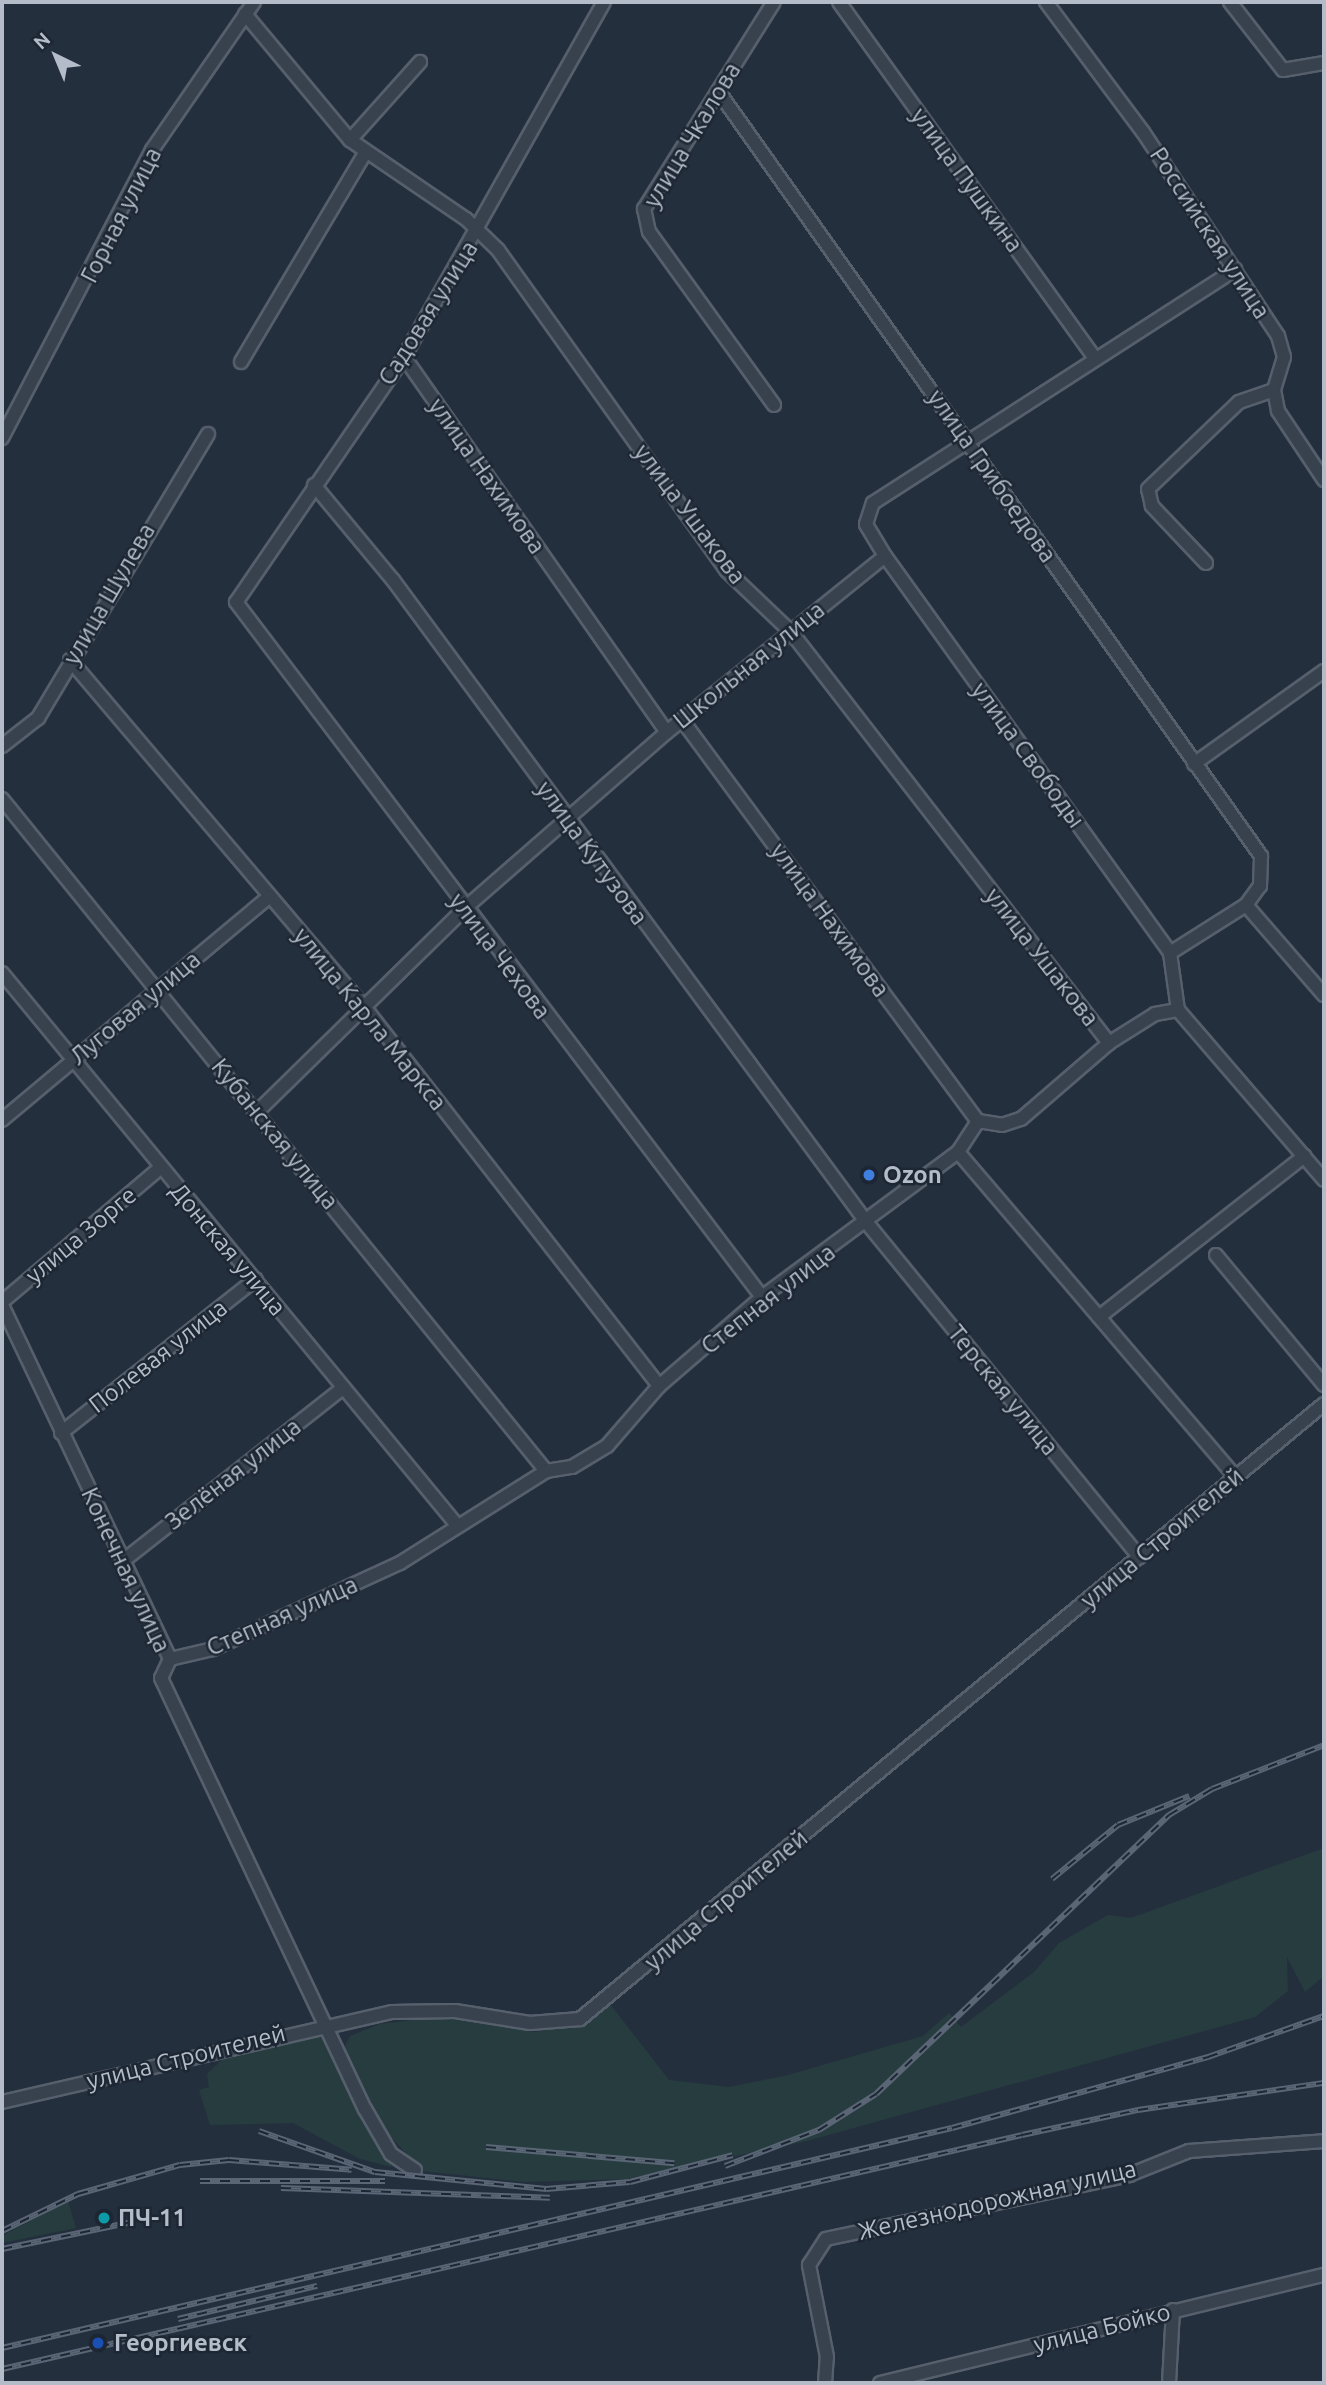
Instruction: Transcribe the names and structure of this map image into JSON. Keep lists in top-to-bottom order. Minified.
{"streets":{"street":["улица Чкалова","улица Пушкина","Горная улица","Российская улица","Садовая улица","улица Нахимова","улица Грибоедова","улица Ушакова","улица Шулева","Школьная улица","улица Свободы","улица Кутузова","улица Чехова","Луговая улица","улица Карла Маркса","Кубанская улица","улица Зорге","Донская улица","Степная улица","Полевая улица","Терская улица","Зелёная улица","улица Строителей","Конечная улица","Железнодорожная улица","улица Бойко"]},"crossings":[["улица Чкалова","улица Грибоедова"],["Горная улица","улица Ушакова"],["Садовая улица","улица Нахимова"],["Садовая улица","улица Ушакова"],["Садовая улица","улица Кутузова"],["Садовая улица","улица Чехова"],["улица Нахимова","Школьная улица"],["улица Нахимова","Степная улица"],["улица Ушакова","Школьная улица"],["улица Шулева","улица Карла Маркса"],["Школьная улица","улица Свободы"],["Школьная улица","улица Кутузова"],["Школьная улица","улица Чехова"],["Школьная улица","улица Карла Маркса"],["Школьная улица","Кубанская улица"],["улица Кутузова","Степная улица"],["улица Кутузова","Терская улица"],["улица Чехова","Степная улица"],["Луговая улица","улица Карла Маркса"],["Луговая улица","Кубанская улица"],["Луговая улица","Донская улица"],["улица Карла Маркса","Степная улица"],["Кубанская улица","Степная улица"],["улица Зорге","Донская улица"],["улица Зорге","Конечная улица"],["Донская улица","Степная улица"],["Донская улица","Полевая улица"],["Донская улица","Зелёная улица"],["Степная улица","Терская улица"],["Степная улица","Конечная улица"],["Полевая улица","Конечная улица"],["Терская улица","улица Строителей"],["Зелёная улица","Конечная улица"],["улица Строителей","Конечная улица"]],"places":["Ozon","ПЧ-11","Георгиевск"],"north":"top left"}
